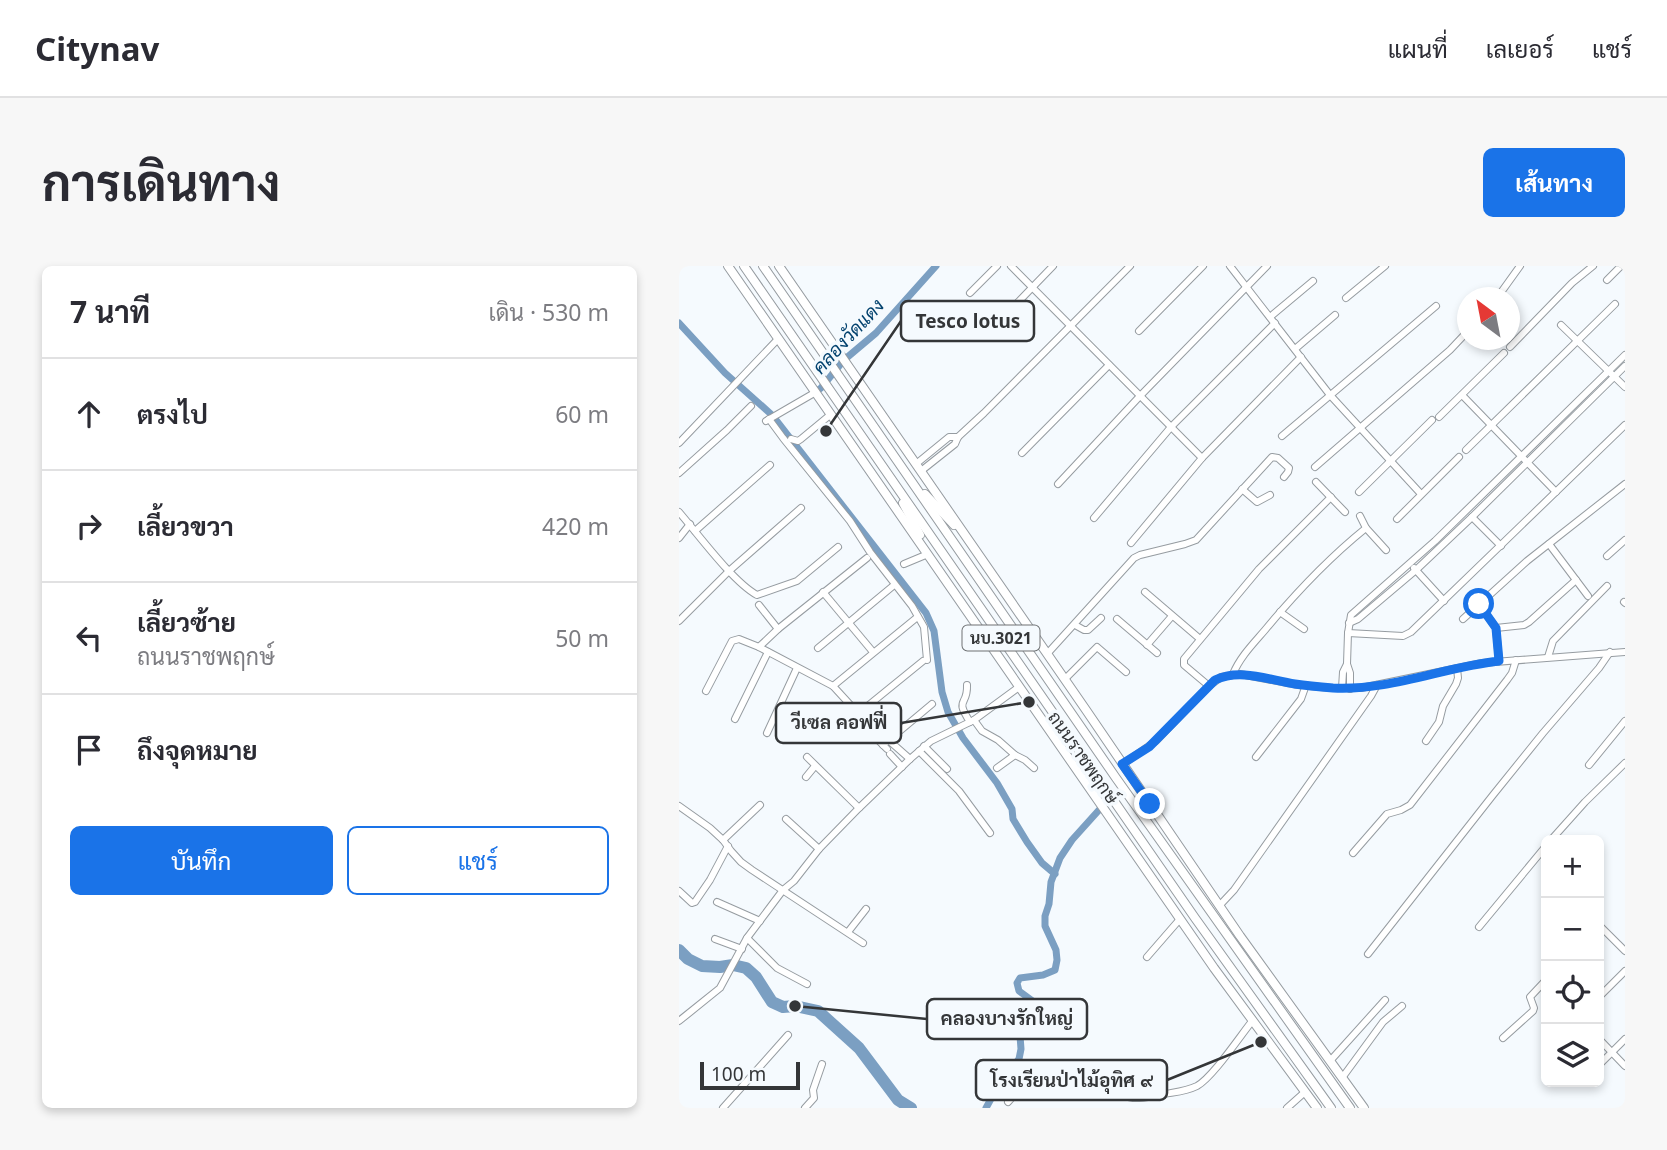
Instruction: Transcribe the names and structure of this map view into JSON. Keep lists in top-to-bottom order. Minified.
{"streets":{"main road":["นบ.3021","ถนนราชพฤกษ์"]},"water":["คลองวัดแดง"],"places":["Tesco lotus","วีเซล คอฟฟี่","คลองบางรักใหญ่","โรงเรียนป่าไม้อุทิศ ๙"],"scale_bar":"100 m","north":"top left","page":{"header":"Citynav","nav":["แผนที่","เลเยอร์","แชร์"],"buttons":["เส้นทาง",["บันทึก","แชร์"]],"title":"การเดินทาง","heading":["7 นาที","เดิน · 530 m"],"list":[["ตรงไป","60 m"],["เลี้ยวขวา","420 m"],["เลี้ยวซ้าย","ถนนราชพฤกษ์","50 m"],"ถึงจุดหมาย"],"map_buttons":["+","−"],"scale":"100 m"}}
